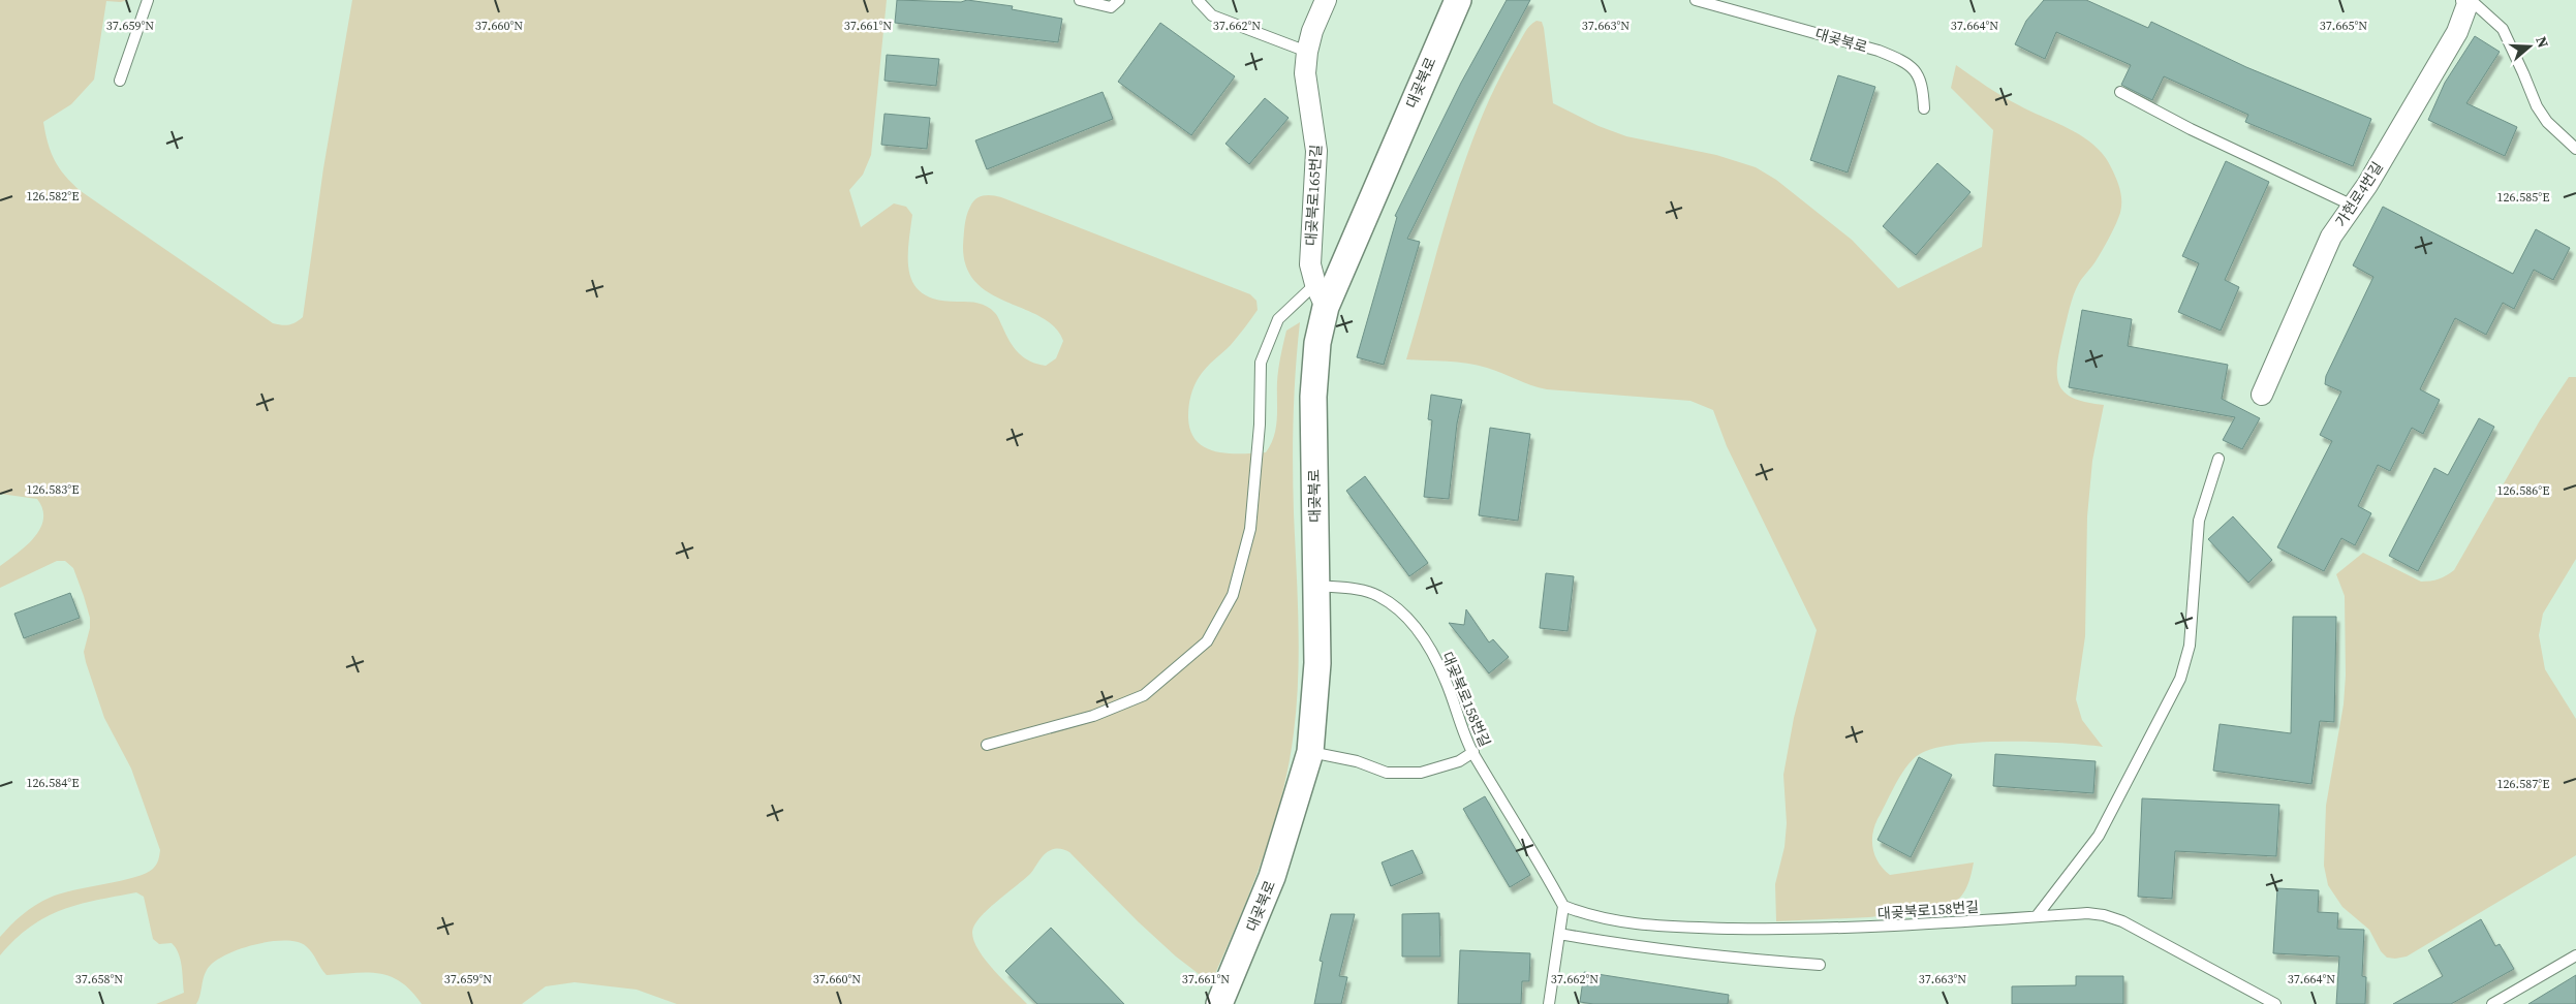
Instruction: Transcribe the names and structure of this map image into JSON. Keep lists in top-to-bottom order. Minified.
{"streets":{"street":["대곶북로","가현로4번길","대곶북로165번길"],"lane":["대곶북로158번길"]},"crossings":[["대곶북로","대곶북로165번길"],["대곶북로","대곶북로158번길"]],"north":"right","coordinates":["37.659°N","37.660°N","37.661°N","37.662°N","37.663°N","37.664°N","37.665°N","126.582°E","126.585°E","126.583°E","126.586°E","126.584°E","126.587°E","37.658°N"]}
